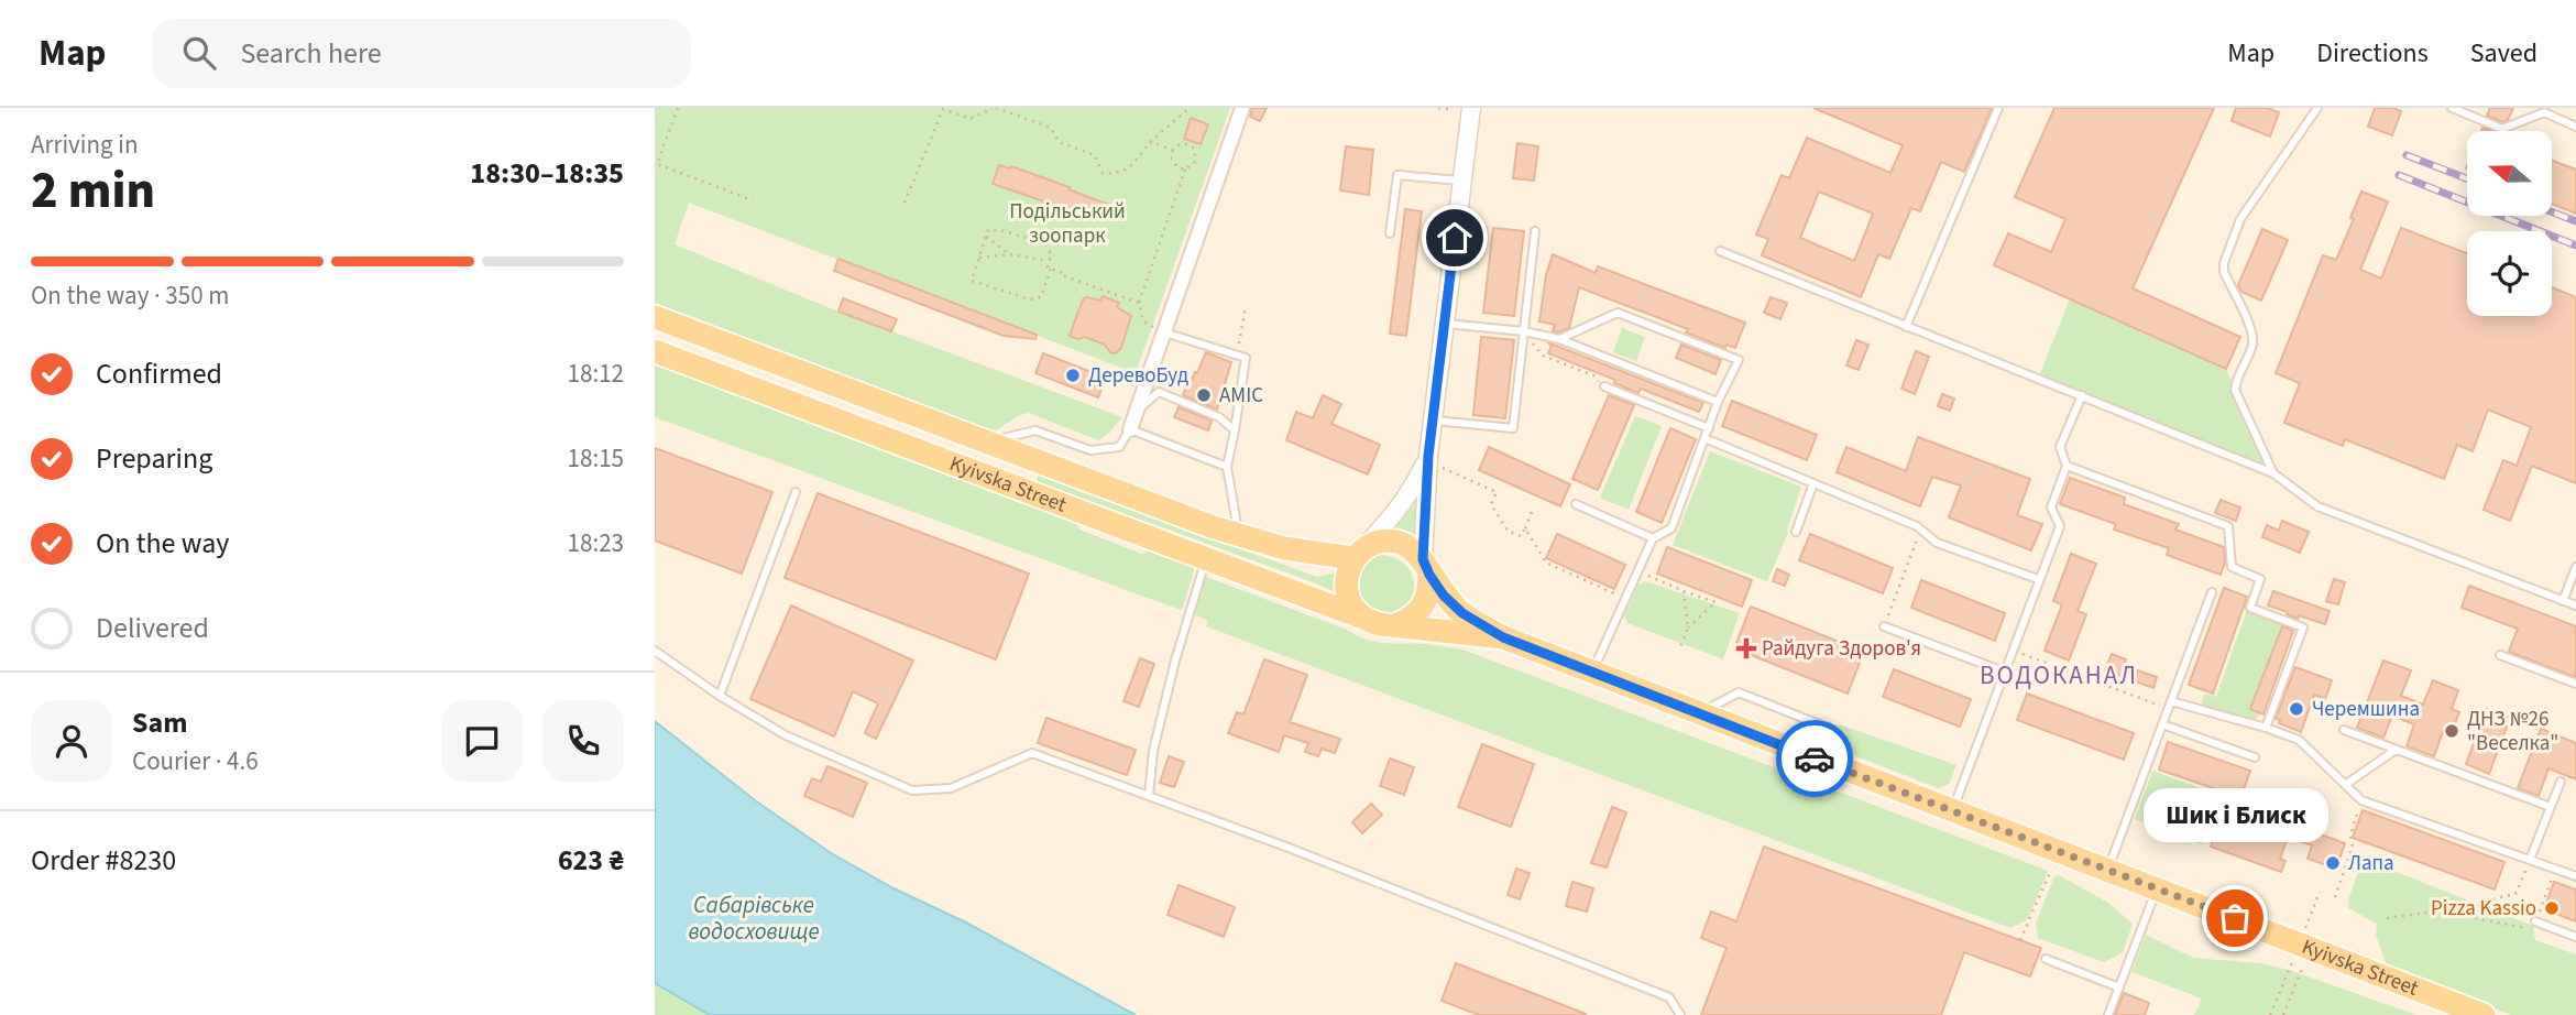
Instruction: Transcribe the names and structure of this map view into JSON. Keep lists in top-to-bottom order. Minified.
{"streets":{"main road":["Kyivska Street"]},"districts":["ВОДОКАНАЛ"],"water":["Сабарівське водосховище"],"parks":["Подільський зоопарк"],"places":{"other":["ДеревоБуд","АМІС","Черемшина","ДНЗ №26 \"Веселка\"","Лапа","Pizza Kassio","Шик і Блиск"],"health":["Райдуга Здоров'я"]},"north":"left","page":{"header":"Map","search":"Search here","nav":["Map","Directions","Saved"],"heading":["2 min","Arriving in","18:30–18:35"],"panel":["Sam","Courier · 4.6","Order #8230","623 ₴"],"bar":"On the way · 350 m","list":[["Confirmed","18:12"],["Preparing","18:15"],["On the way","18:23"],"Delivered"],"bubble":"Шик і Блиск"}}
